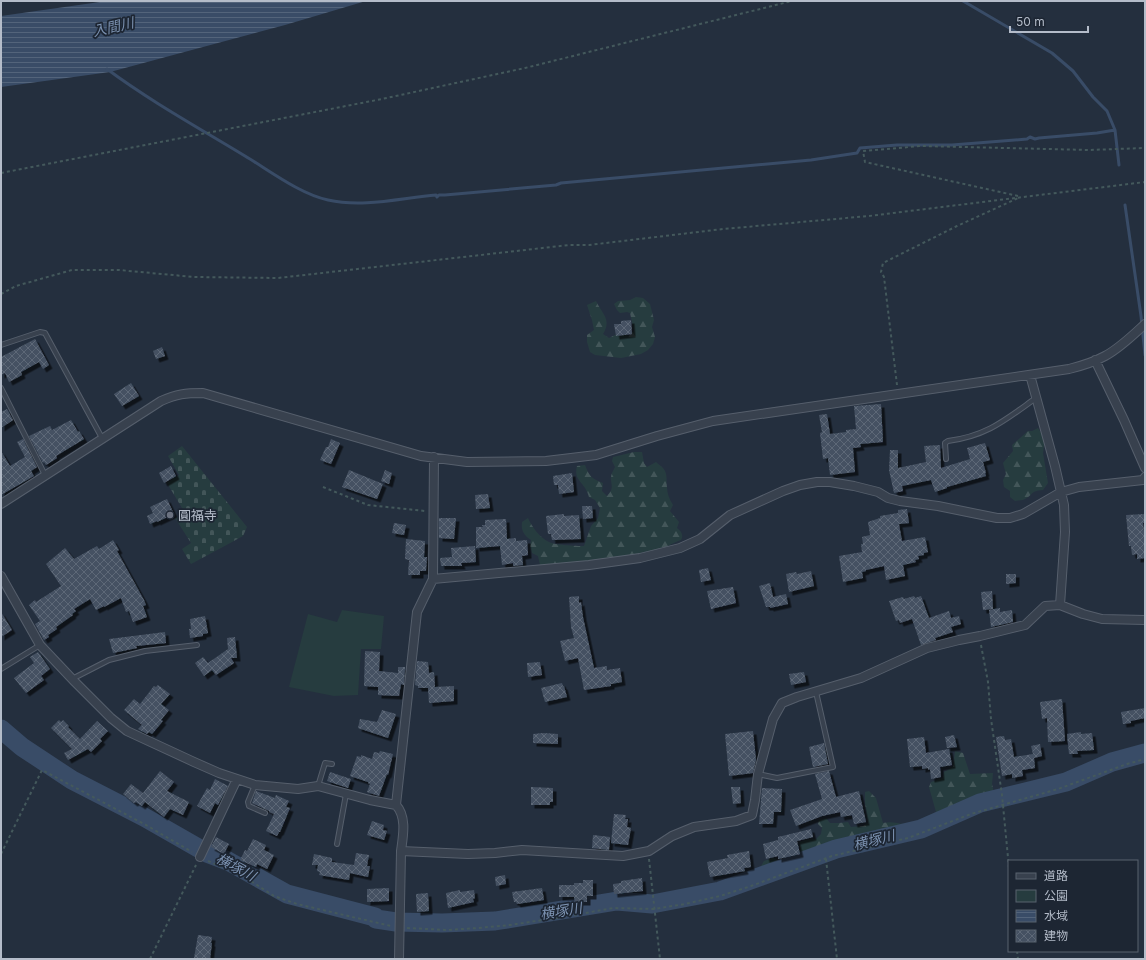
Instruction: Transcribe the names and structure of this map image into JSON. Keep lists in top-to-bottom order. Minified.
{"water":["入間川","横塚川"],"places":["圓福寺"],"legend":["道路","公園","水域","建物"],"scale_bar":"50 m"}
